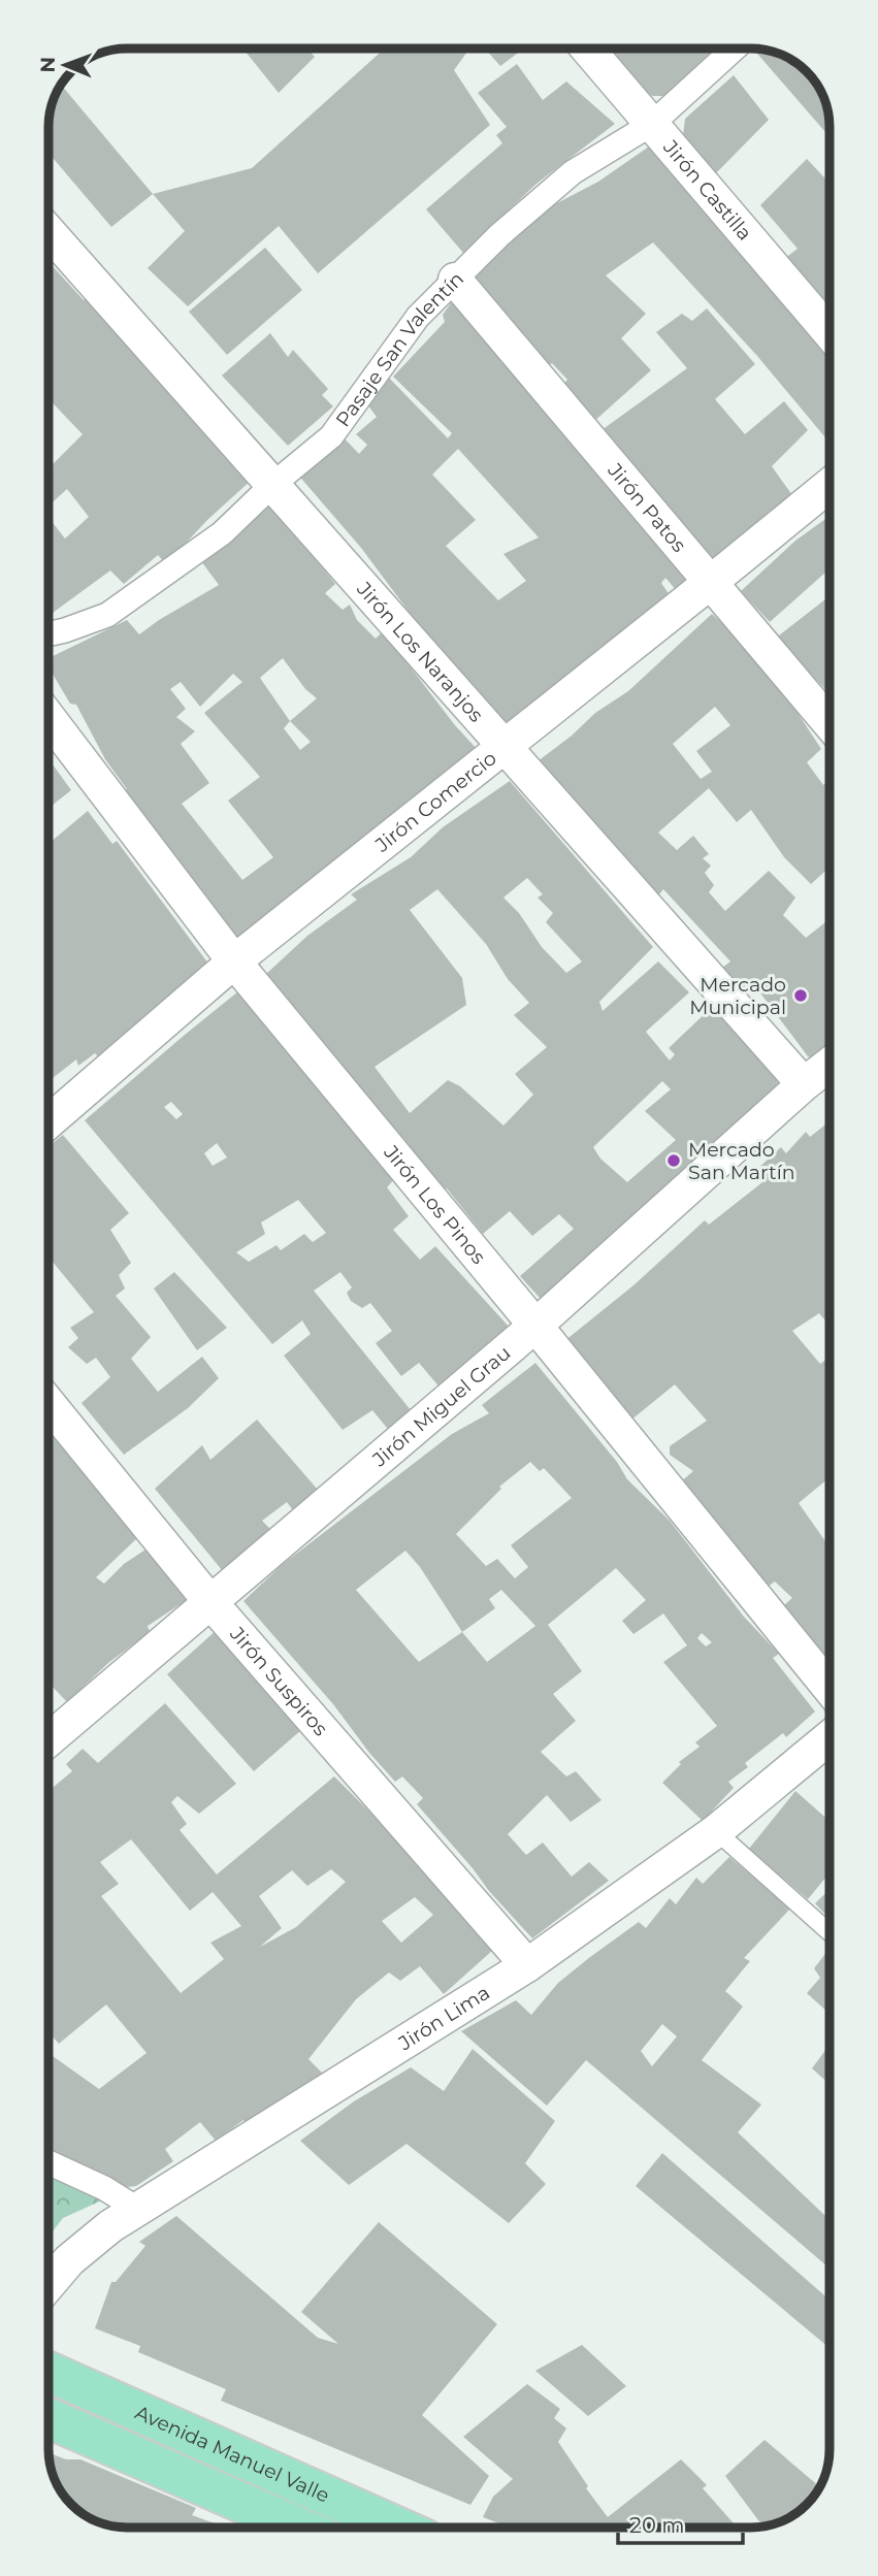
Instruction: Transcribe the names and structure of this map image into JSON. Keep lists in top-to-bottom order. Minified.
{"streets":{"main road":["Avenida Manuel Valle"],"street":["Jirón Castilla","Pasaje San Valentín","Jirón Patos","Jirón Los Naranjos","Jirón Comercio","Jirón Los Pinos","Jirón Miguel Grau","Jirón Suspiros","Jirón Lima"]},"crossings":[["Jirón Castilla","Pasaje San Valentín"],["Pasaje San Valentín","Jirón Patos"],["Pasaje San Valentín","Jirón Los Naranjos"],["Jirón Patos","Jirón Comercio"],["Jirón Los Naranjos","Jirón Comercio"],["Jirón Los Naranjos","Jirón Miguel Grau"],["Jirón Comercio","Jirón Los Pinos"],["Jirón Los Pinos","Jirón Miguel Grau"],["Jirón Miguel Grau","Jirón Suspiros"],["Jirón Suspiros","Jirón Lima"]],"places":["Mercado Municipal","Mercado San Martín"],"scale_bar":"20 m","north":"left"}
